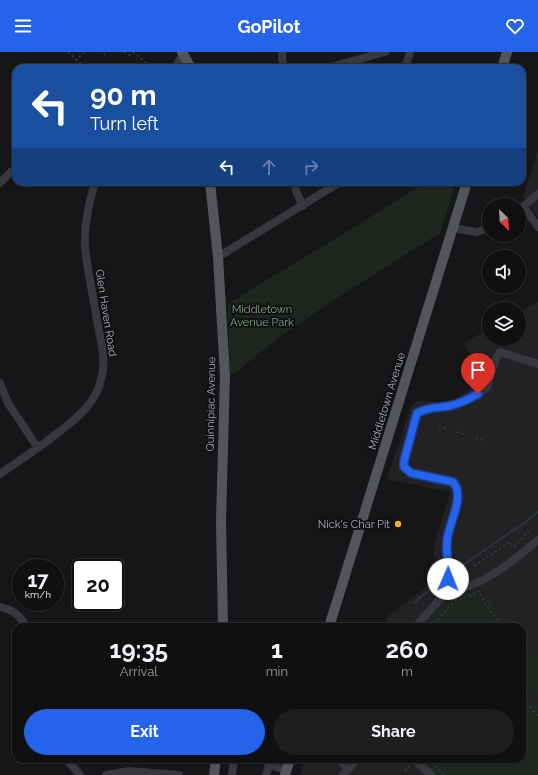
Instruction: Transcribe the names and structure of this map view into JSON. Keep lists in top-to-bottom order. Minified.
{"streets":{"main road":["Middletown Avenue","Quinnipiac Avenue"],"street":["Glen Haven Road"]},"parks":["Middletown Avenue Park"],"places":["Nick's Char Pit"],"north":"bottom right","page":{"header":"GoPilot","turn":["90 m","Turn left"],"speed":"17 km/h","limit":"20","eta":["19:35","Arrival","1","min","260","m"],"buttons":["Exit","Share"]}}
